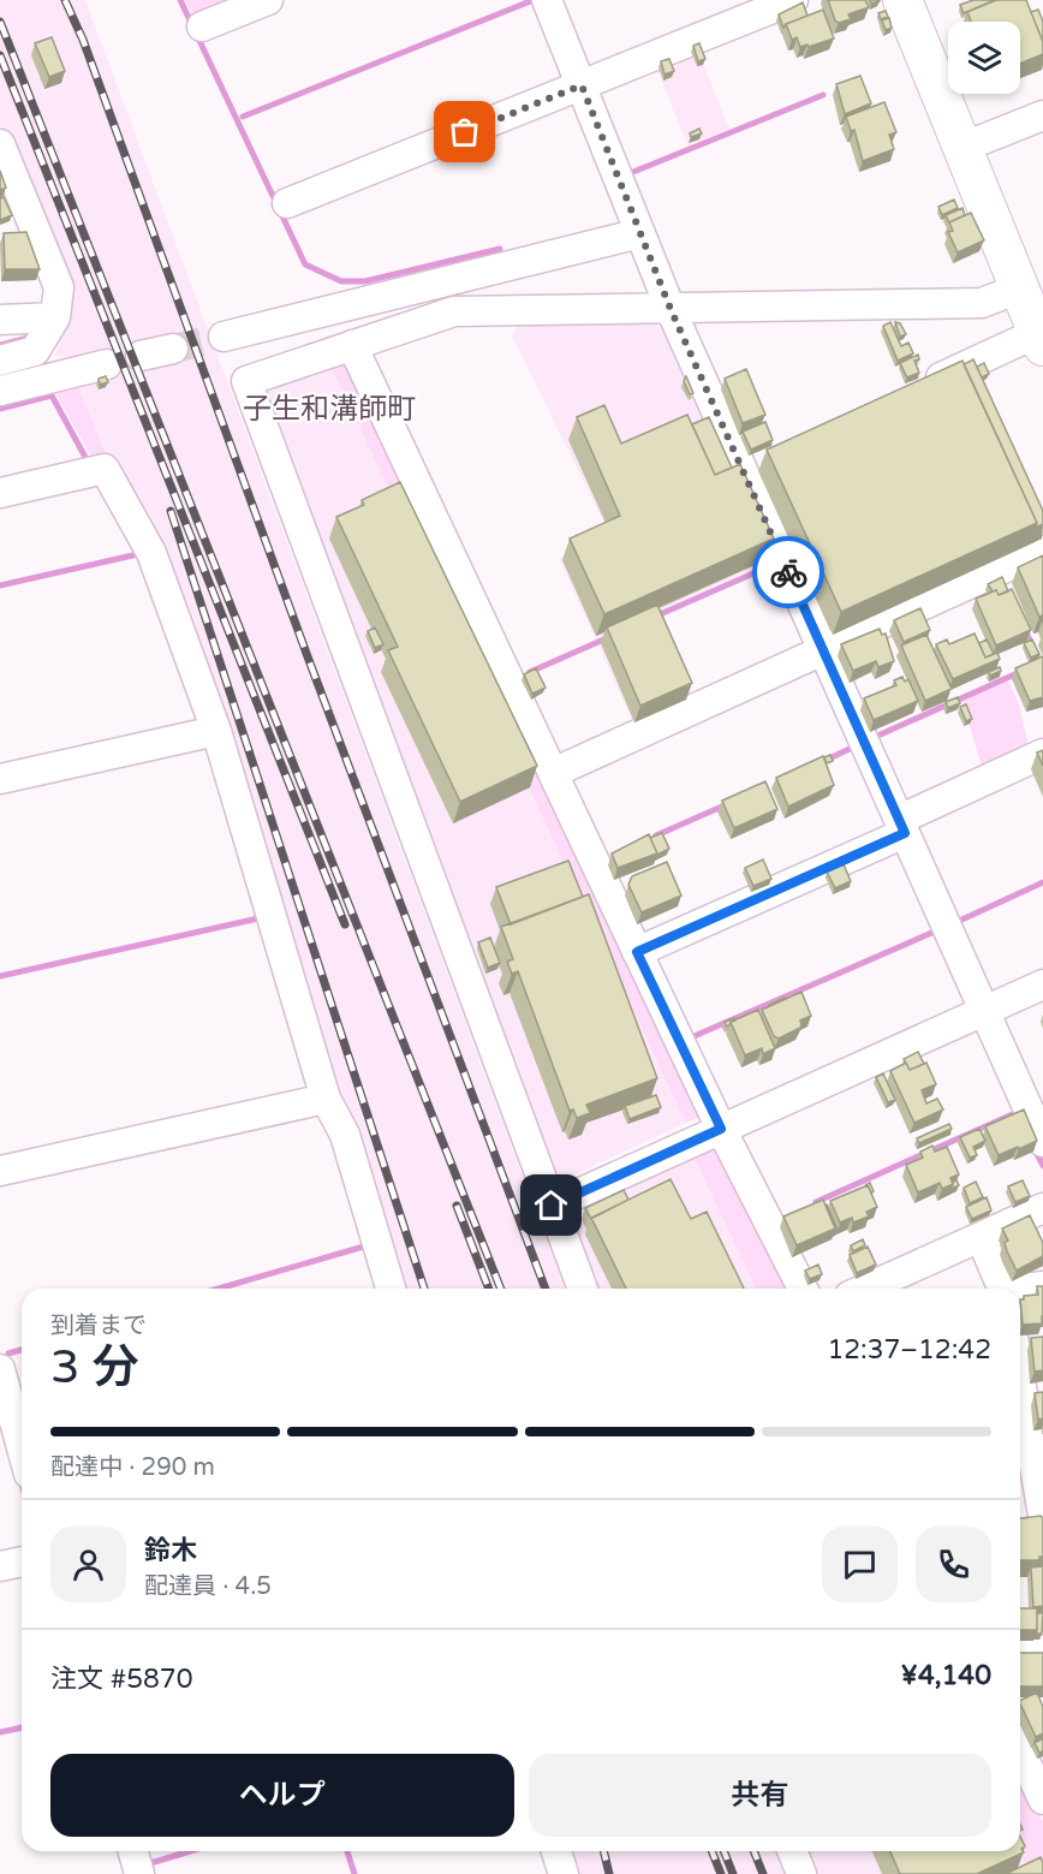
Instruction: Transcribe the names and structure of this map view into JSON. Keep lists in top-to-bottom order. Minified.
{"districts":["子生和溝師町"],"page":{"heading":["3 分","到着まで","12:37–12:42"],"panel":["鈴木","配達員 · 4.5","注文 #5870","¥4,140"],"bar":"配達中 · 290 m","buttons":["ヘルプ","共有"]}}
